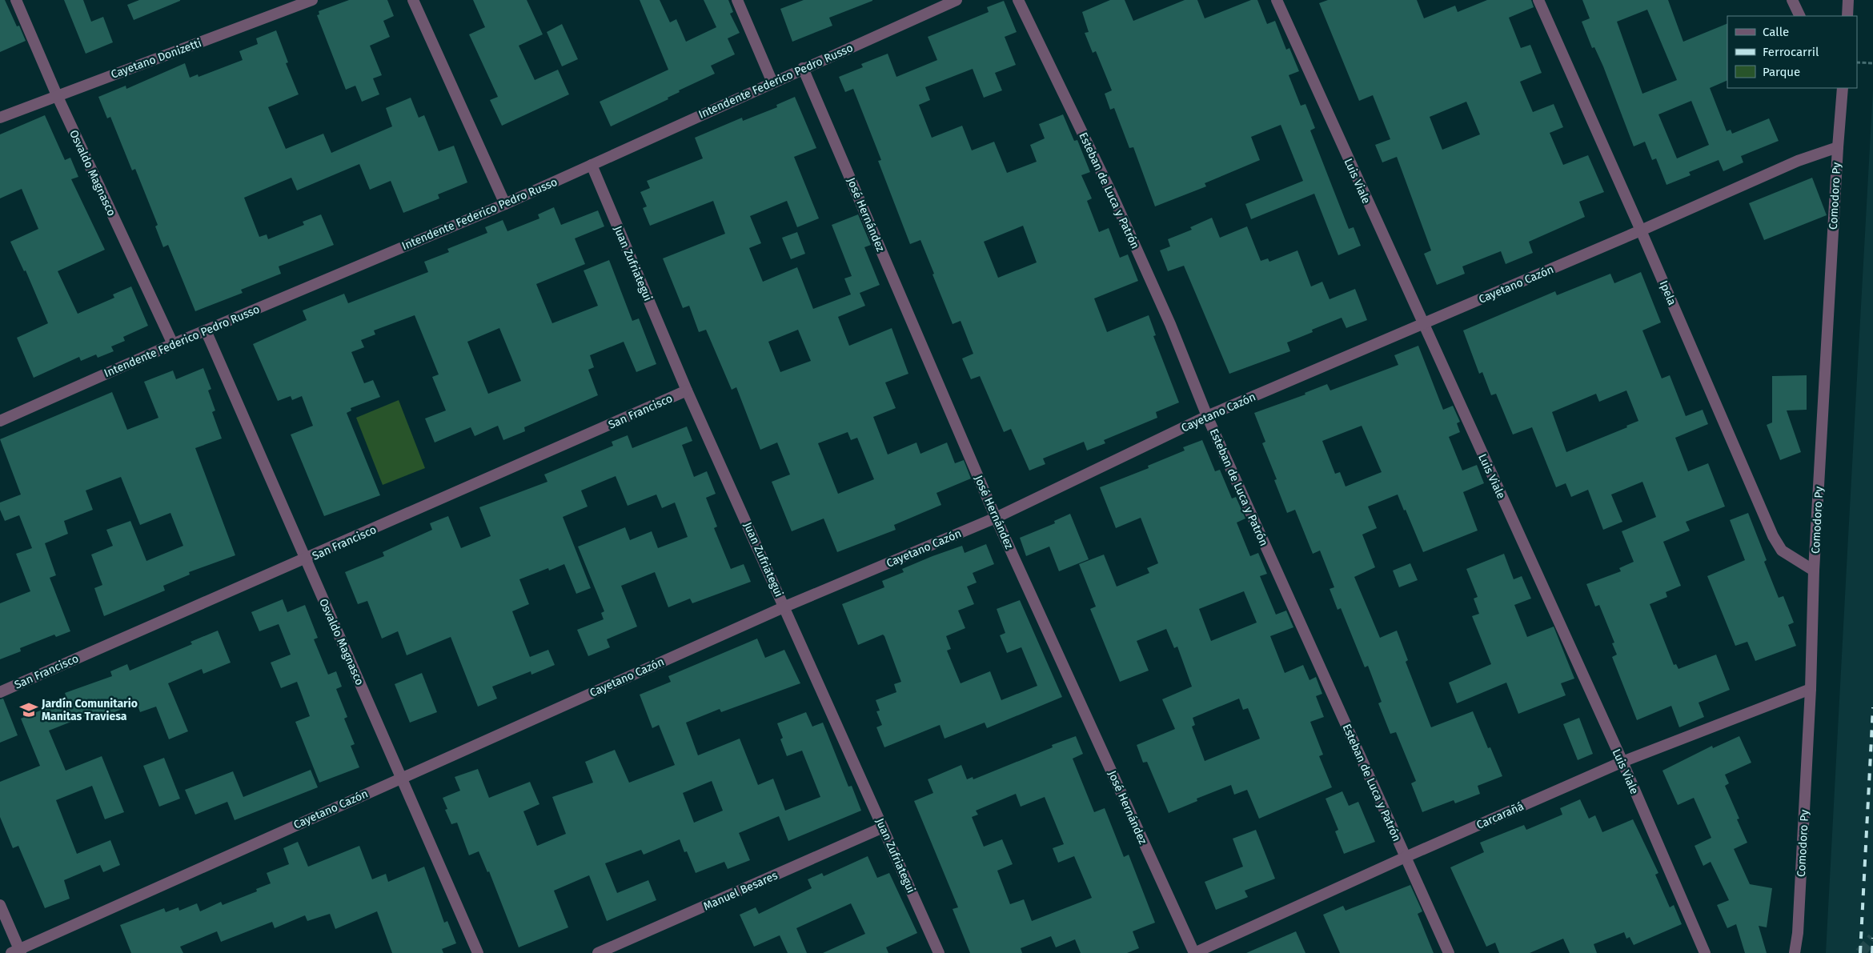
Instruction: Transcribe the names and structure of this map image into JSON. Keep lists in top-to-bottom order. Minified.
{"streets":{"street":["Cayetano Donizetti","Intendente Federico Pedro Russo","Osvaldo Magnasco","Luis Viale","Esteban de Luca y Patrón","Comodoro Py","José Hernández","Juan Zufriategui","Cayetano Cazón","Ipela","San Francisco","Carcarañá","Manuel Besares"]},"crossings":[["Cayetano Donizetti","Osvaldo Magnasco"],["Intendente Federico Pedro Russo","Osvaldo Magnasco"],["Intendente Federico Pedro Russo","José Hernández"],["Intendente Federico Pedro Russo","Juan Zufriategui"],["Osvaldo Magnasco","Cayetano Cazón"],["Osvaldo Magnasco","San Francisco"],["Luis Viale","Cayetano Cazón"],["Luis Viale","Carcarañá"],["Esteban de Luca y Patrón","Cayetano Cazón"],["Esteban de Luca y Patrón","Carcarañá"],["Comodoro Py","Cayetano Cazón"],["Comodoro Py","Ipela"],["Comodoro Py","Carcarañá"],["José Hernández","Cayetano Cazón"],["José Hernández","Carcarañá"],["Juan Zufriategui","Cayetano Cazón"],["Juan Zufriategui","San Francisco"],["Juan Zufriategui","Manuel Besares"],["Cayetano Cazón","Ipela"]],"places":{"school or university":["Jardín Comunitario Manitas Traviesa"]},"legend":["Calle","Ferrocarril","Parque"]}
